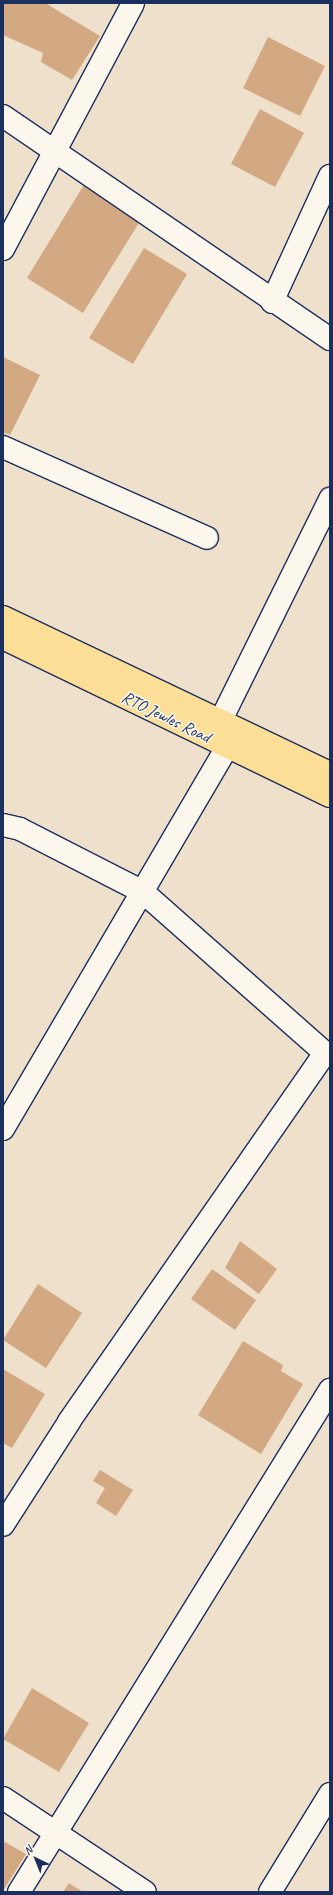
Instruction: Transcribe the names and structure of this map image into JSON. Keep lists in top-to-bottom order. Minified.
{"streets":{"highway":["RTO Jewles Road"]},"north":"top left"}
